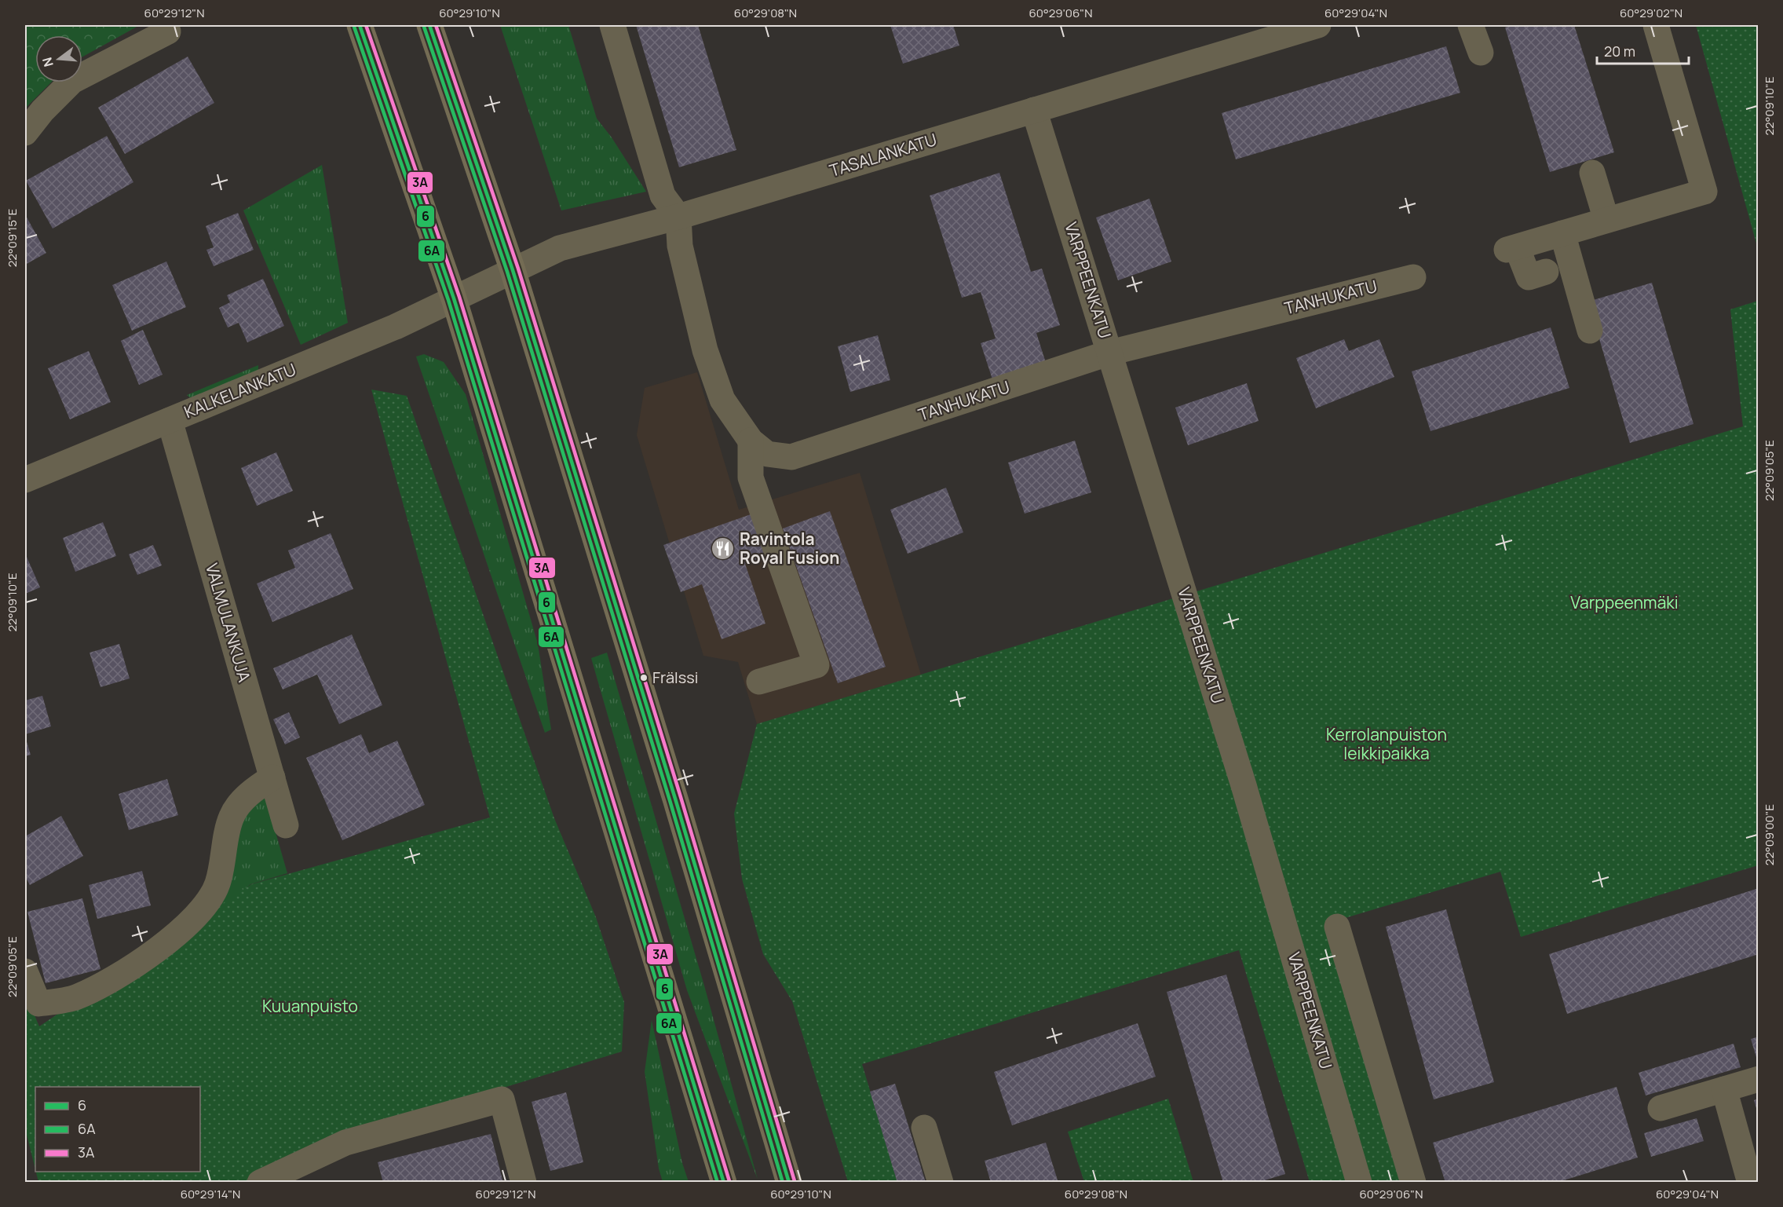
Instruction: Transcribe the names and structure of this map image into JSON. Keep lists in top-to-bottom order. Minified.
{"streets":{"street":["TASALANKATU","VARPPEENKATU","TANHUKATU","KALKELANKATU","VALMULANKUJA"]},"crossings":[["TASALANKATU","VARPPEENKATU"],["TASALANKATU","TANHUKATU"],["TASALANKATU","KALKELANKATU"],["VARPPEENKATU","TANHUKATU"],["KALKELANKATU","VALMULANKUJA"]],"parks":["Varppeenmäki","Kerrolanpuiston leikkipaikka","Kuuanpuisto"],"places":{"restaurant":["Ravintola Royal Fusion"],"other":["Frälssi"]},"lines":["transit line 6","transit line 3A","transit line 6A"],"legend":["6","6A","3A"],"scale_bar":"20 m","north":"left","coordinates":["60°29'12\"N","60°29'10\"N","60°29'08\"N","60°29'06\"N","60°29'04\"N","60°29'02\"N","22°09'10\"E","22°09'15\"E","22°09'05\"E","22°09'00\"E","60°29'14\"N"]}
